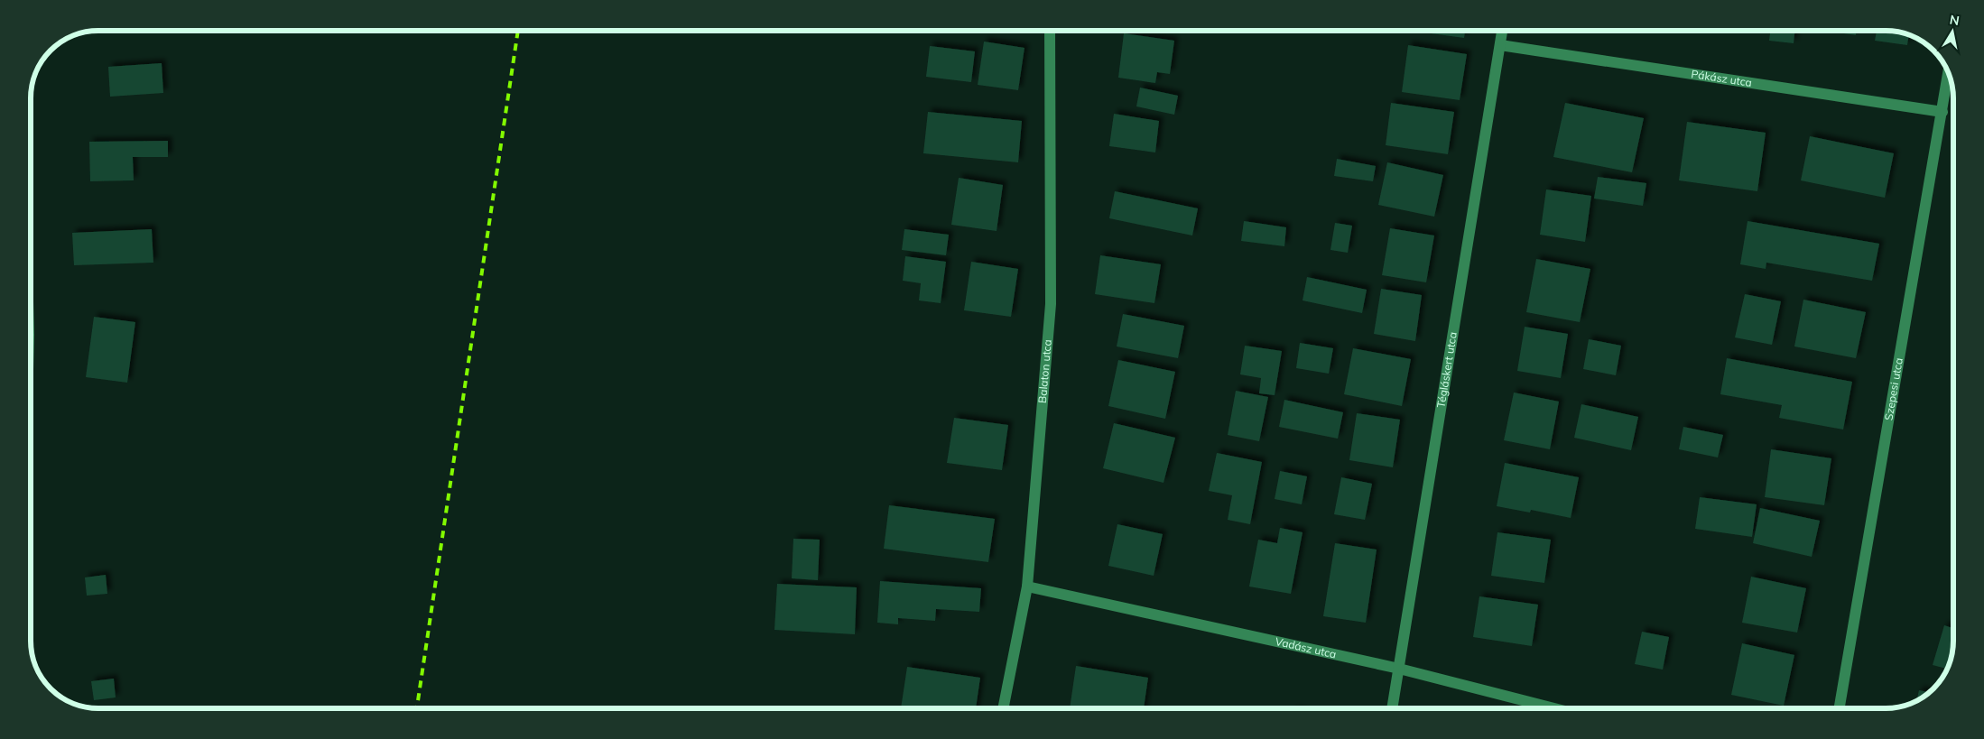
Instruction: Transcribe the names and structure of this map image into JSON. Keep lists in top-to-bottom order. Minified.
{"streets":{"street":["Pákász utca","Balaton utca","Tégláskert utca","Szepesi utca","Vadász utca"]},"crossings":[["Pákász utca","Tégláskert utca"],["Pákász utca","Szepesi utca"],["Balaton utca","Vadász utca"],["Tégláskert utca","Vadász utca"]],"north":"top"}
